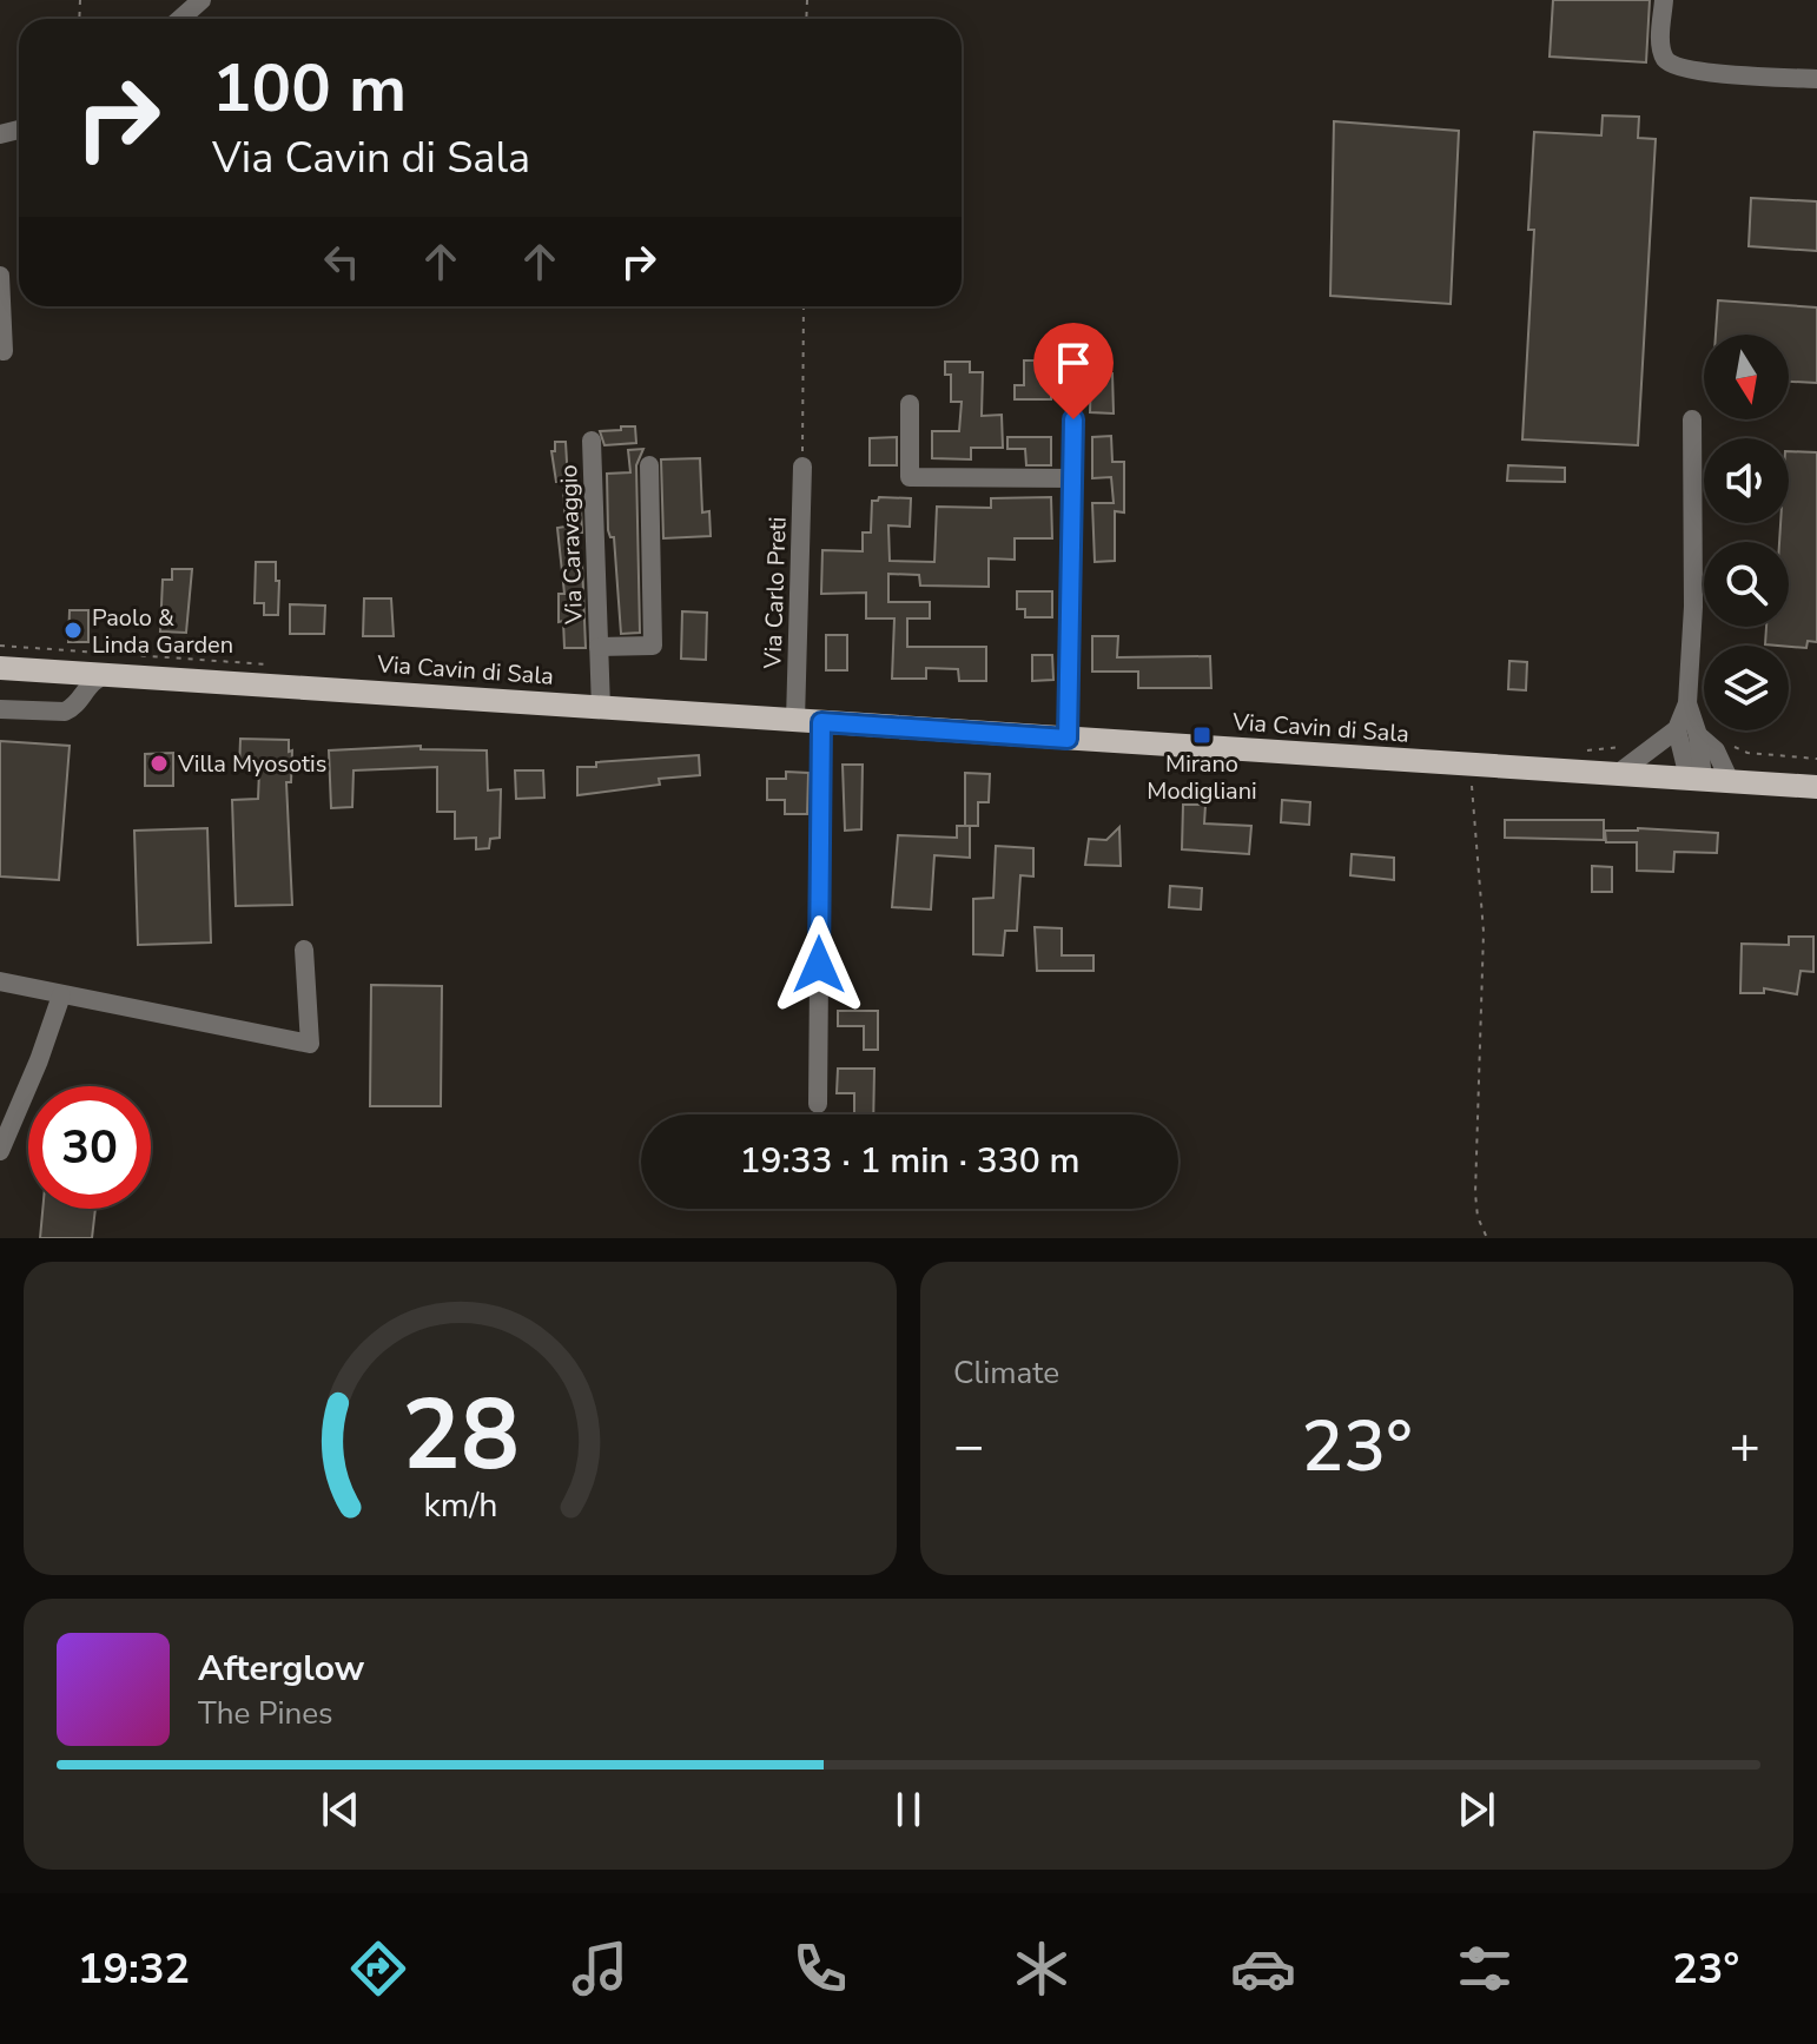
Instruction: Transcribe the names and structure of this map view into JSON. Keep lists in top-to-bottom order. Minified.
{"streets":{"main road":["Via Cavin di Sala"],"street":["Via Caravaggio","Via Carlo Preti"]},"crossings":[["Via Caravaggio","Via Cavin di Sala"],["Via Carlo Preti","Via Cavin di Sala"]],"places":{"other":["Paolo & Linda Garden","Villa Myosotis"],"transit":["Mirano Modigliani"]},"north":"bottom","page":{"turn":["100 m","Via Cavin di Sala"],"limit":"30","trip":"19:33 · 1 min · 330 m","tile":"Climate","heat":["−","23°","+"],"song":["Afterglow","The Pines"],"tabs":["19:32","23°"],"gauge":["28","km/h"]}}
